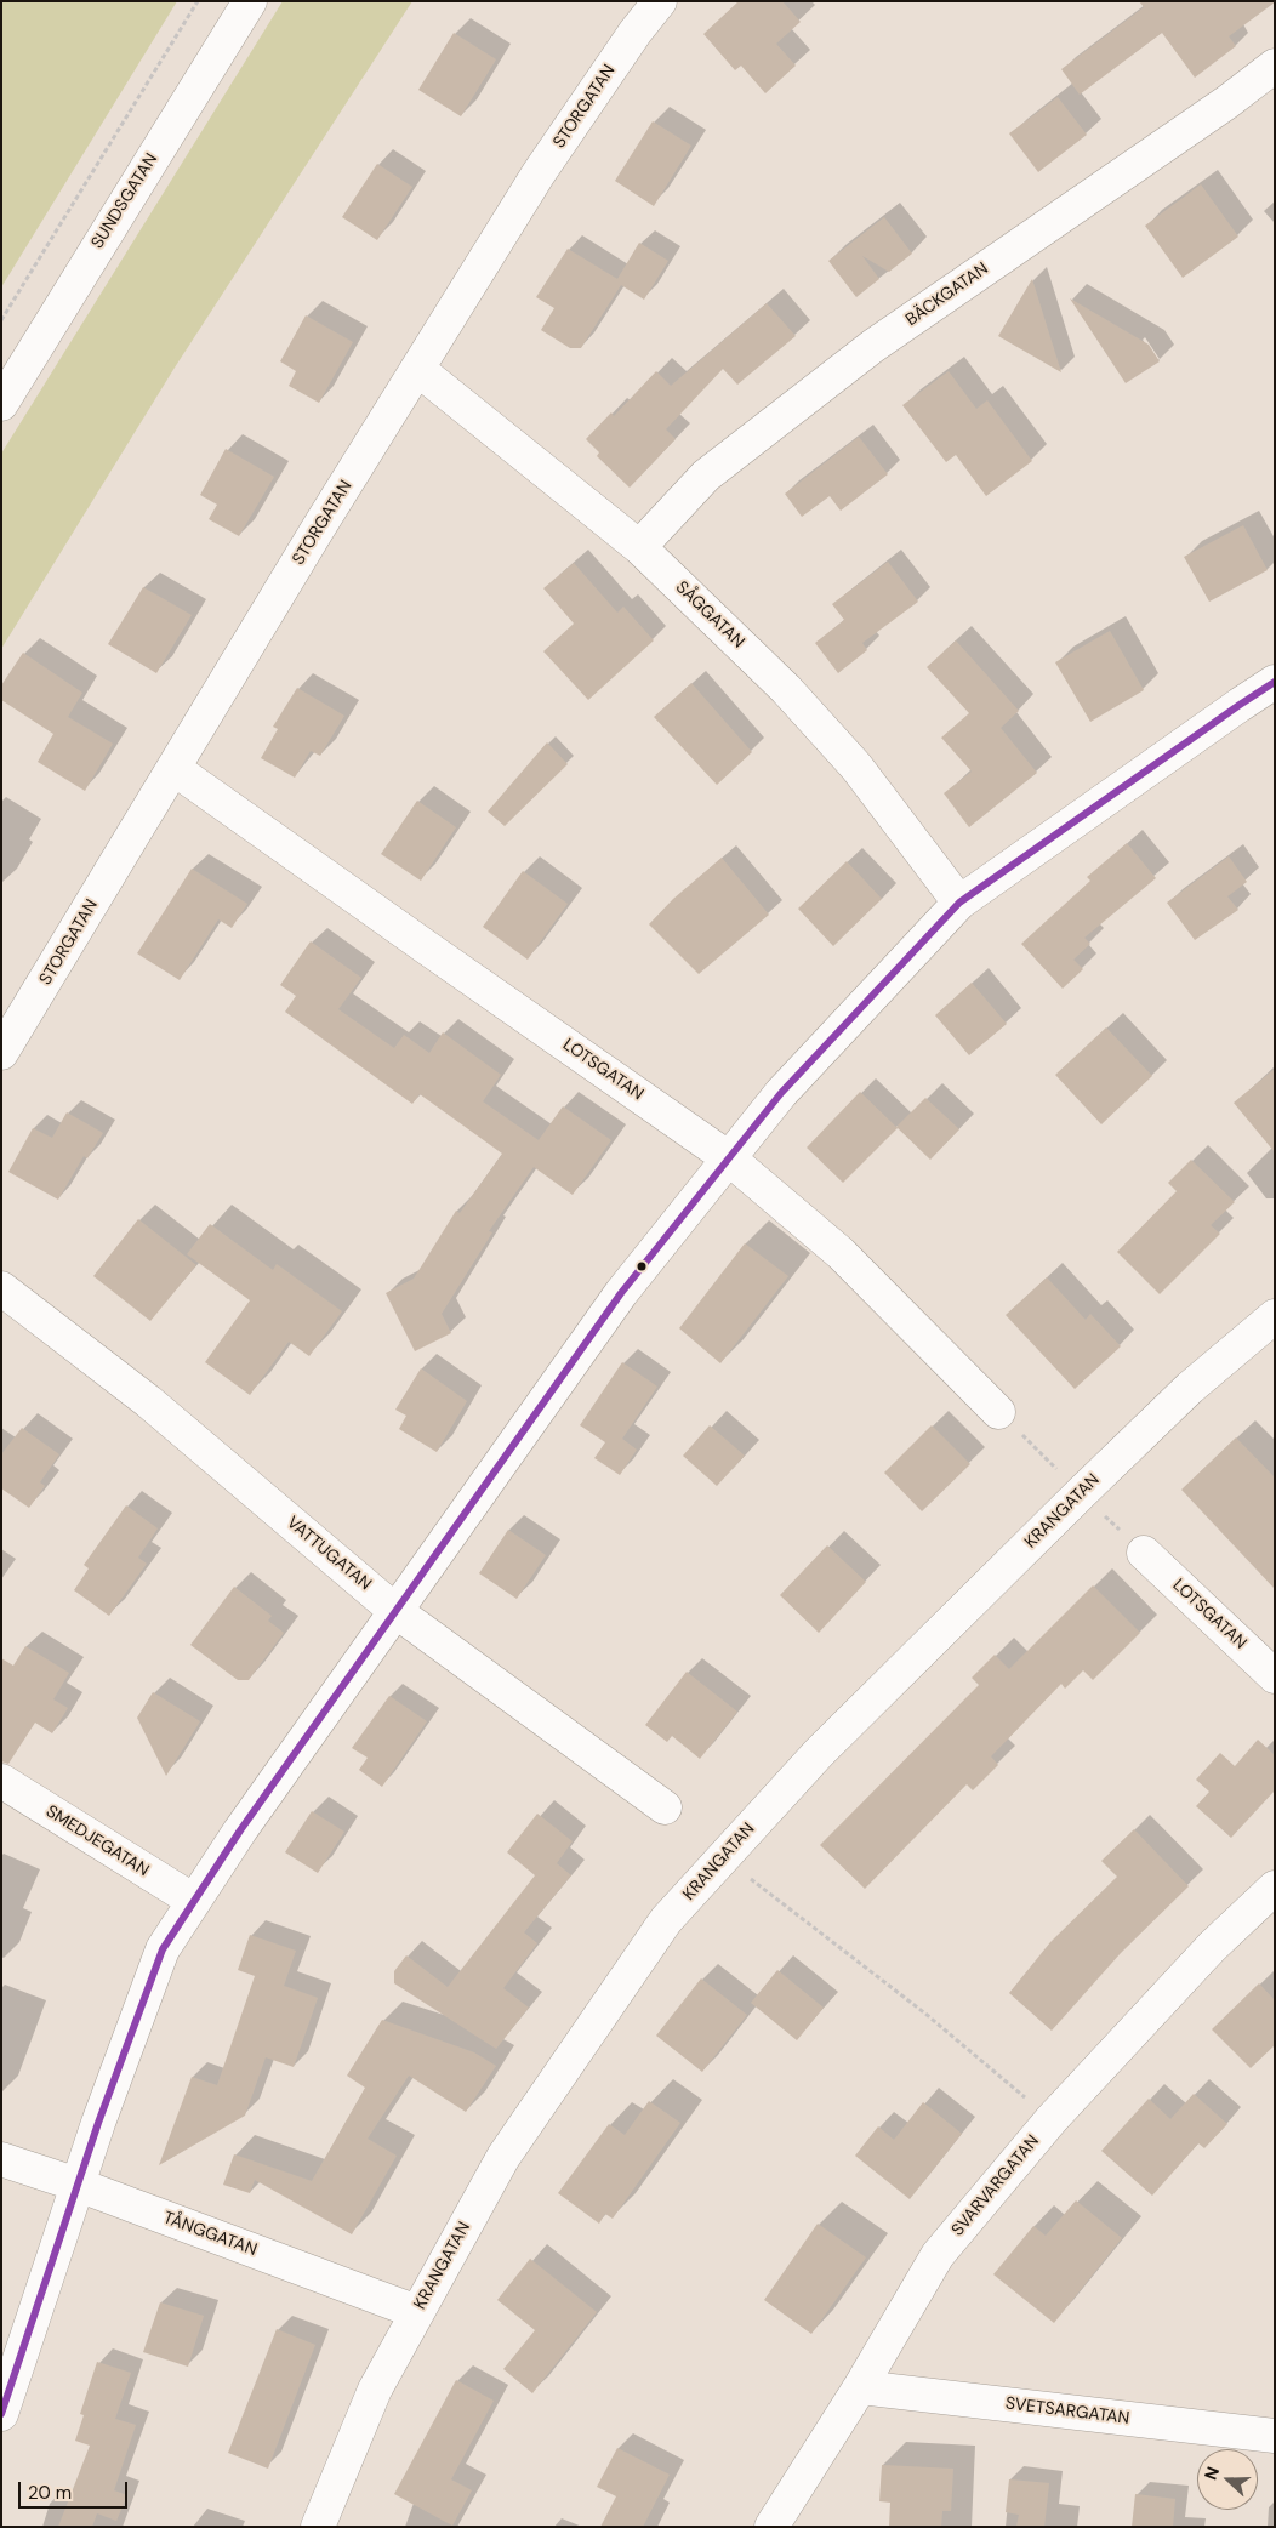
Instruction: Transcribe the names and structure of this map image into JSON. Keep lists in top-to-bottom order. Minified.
{"streets":{"street":["STORGATAN","SUNDSGATAN","BÄCKGATAN","SÅGGATAN","LOTSGATAN","KRANGATAN","VATTUGATAN","SMEDJEGATAN","SVARVARGATAN","TÅNGGATAN","SVETSARGATAN"]},"crossings":[["STORGATAN","SÅGGATAN"],["STORGATAN","LOTSGATAN"],["BÄCKGATAN","SÅGGATAN"],["KRANGATAN","TÅNGGATAN"],["SVARVARGATAN","SVETSARGATAN"]],"scale_bar":"20 m","north":"left"}
